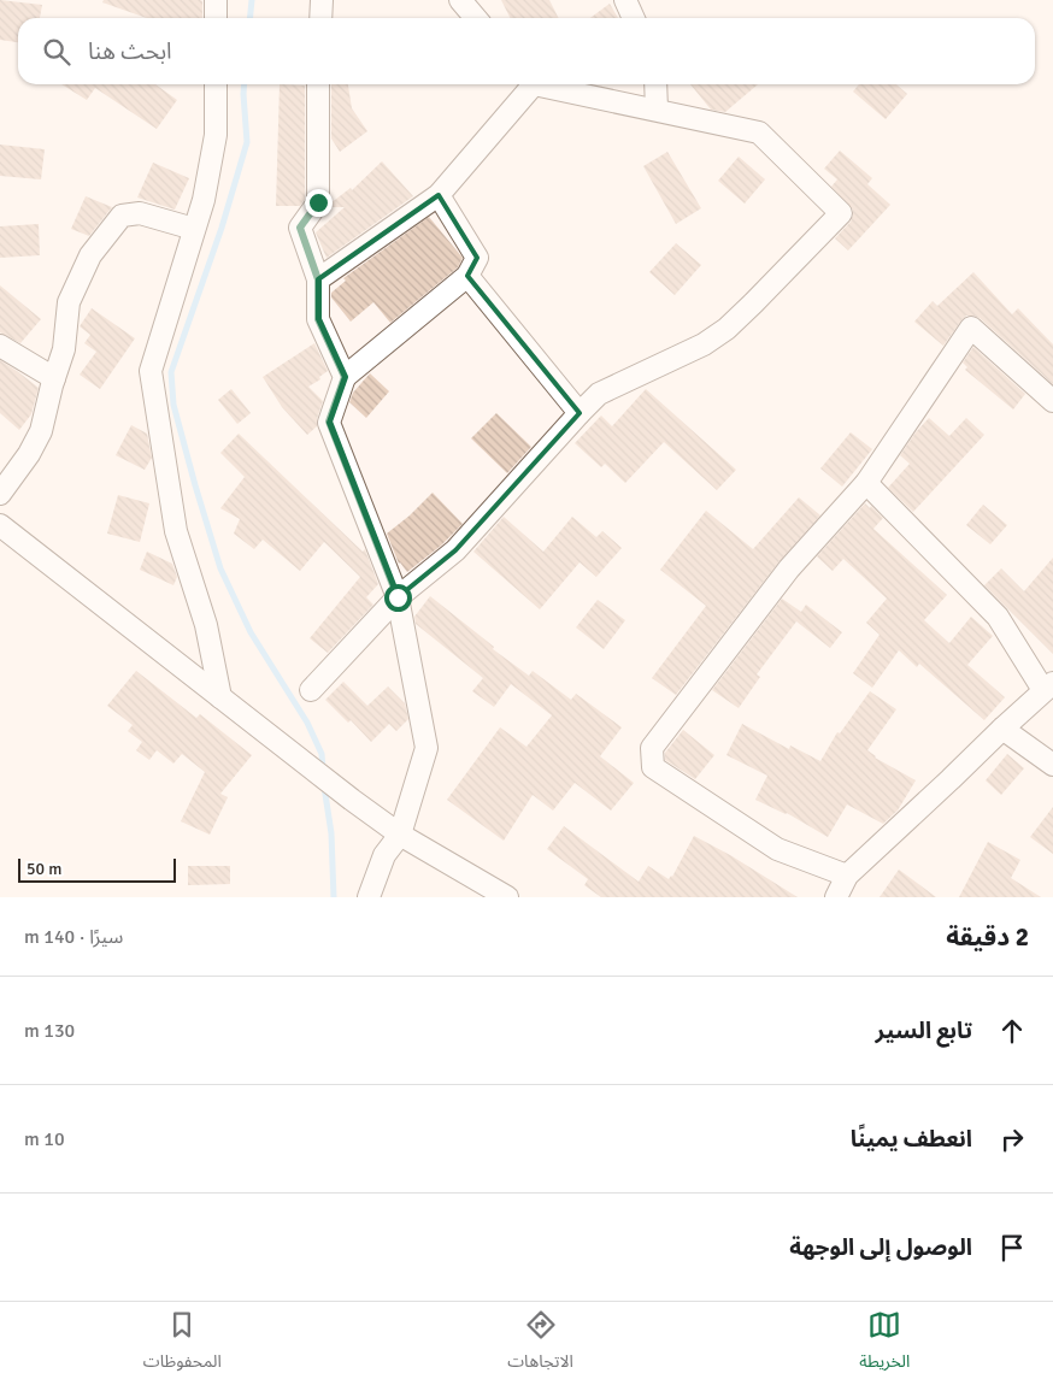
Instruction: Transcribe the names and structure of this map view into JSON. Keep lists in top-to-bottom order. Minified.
{"scale_bar":"50 m","page":{"search":"ابحث هنا","scale":"50 m","heading":["2 دقيقة","سيرًا · 140 m"],"list":[["تابع السير","130 m"],["انعطف يمينًا","10 m"],"الوصول إلى الوجهة"],"nav":["الخريطة","الاتجاهات","المحفوظات"]}}
